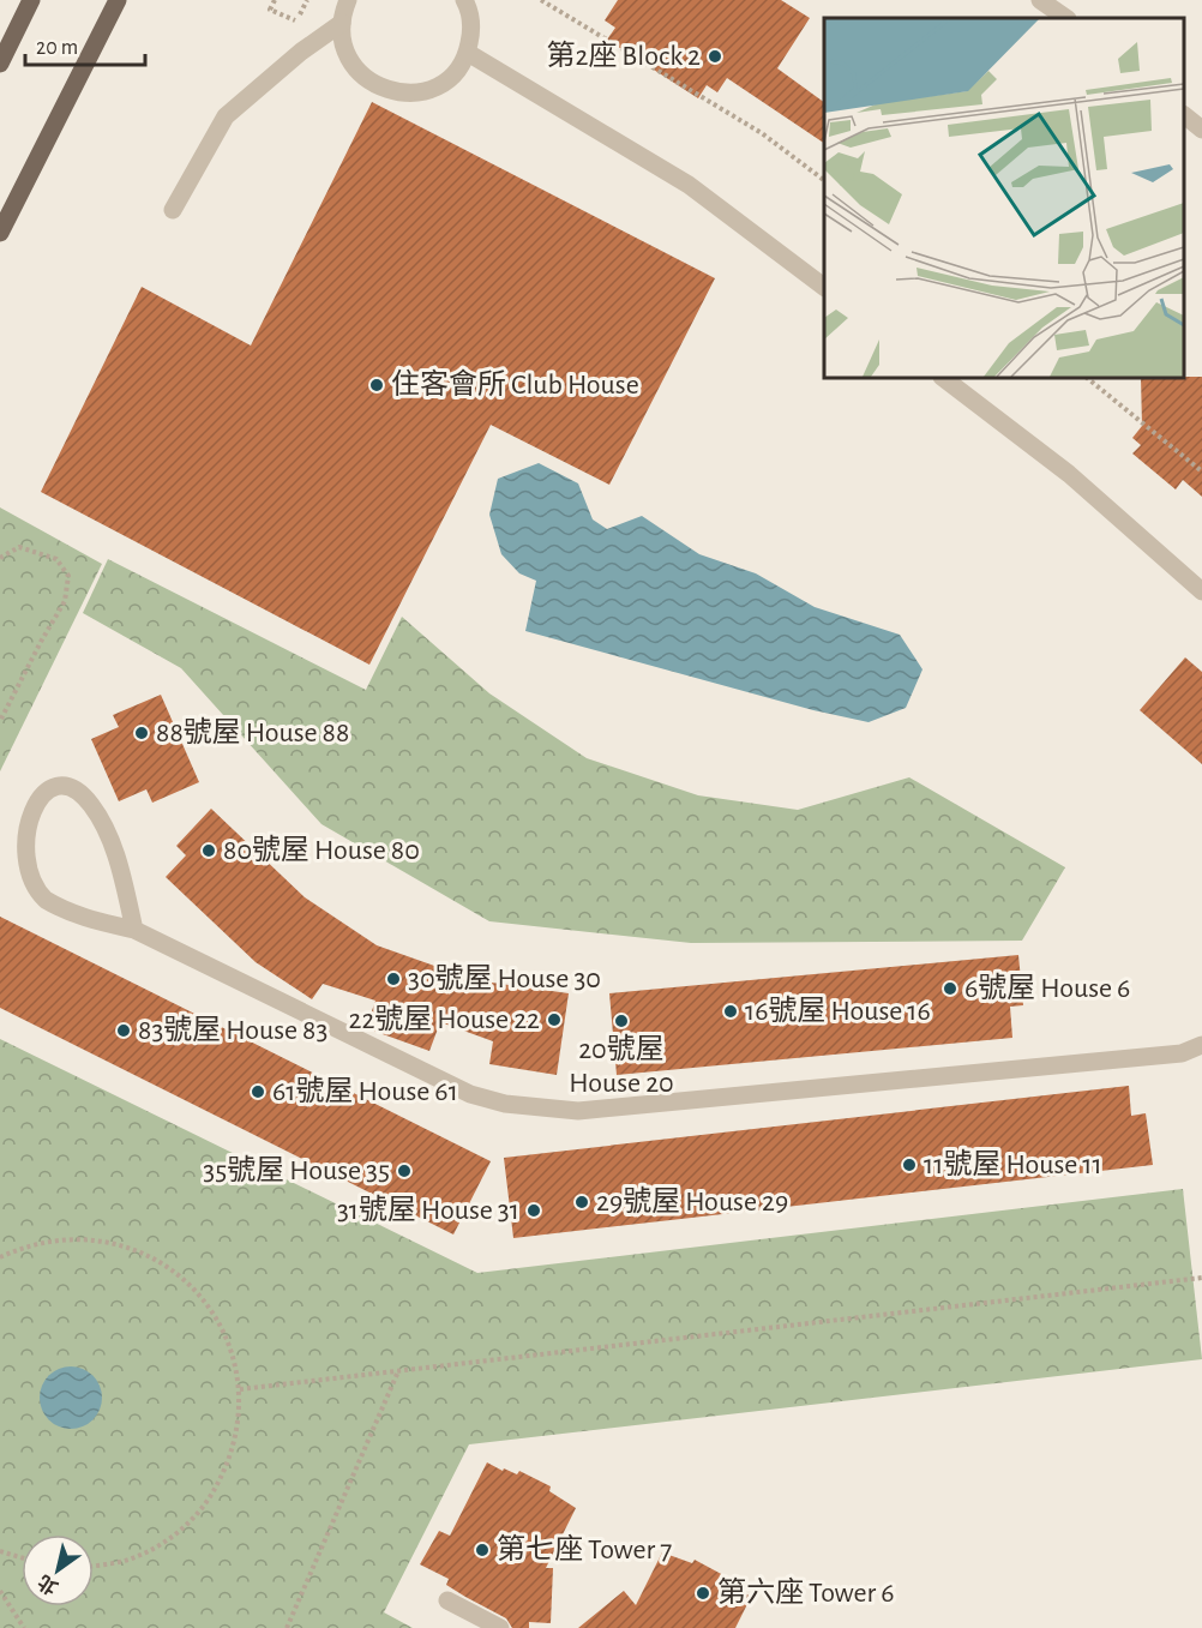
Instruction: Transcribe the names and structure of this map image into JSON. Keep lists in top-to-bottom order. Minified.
{"places":["第2座 Block 2","住客會所 Club House","88號屋 House 88","80號屋 House 80","30號屋 House 30","6號屋 House 6","16號屋 House 16","22號屋 House 22","20號屋 House 20","83號屋 House 83","61號屋 House 61","11號屋 House 11","35號屋 House 35","29號屋 House 29","31號屋 House 31","第七座 Tower 7","第六座 Tower 6"],"scale_bar":"20 m","north":"bottom left"}
